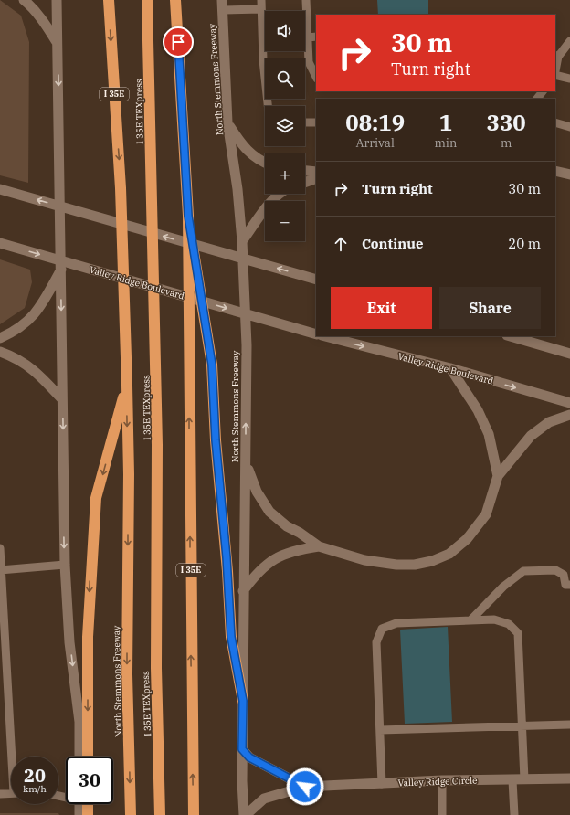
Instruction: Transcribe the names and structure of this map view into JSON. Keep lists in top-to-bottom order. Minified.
{"streets":{"highway":["North Stemmons Freeway","I 35E","I 35E TEXpress"],"main road":["Valley Ridge Boulevard","Valley Ridge Circle"]},"crossings":[["North Stemmons Freeway","Valley Ridge Circle"]],"page":{"map_buttons":["+","−"],"turn":["30 m","Turn right"],"eta":["08:19","Arrival","1","min","330","m"],"list":[{"name":"Turn right","value":"30 m"},{"name":"Continue","value":"20 m"}],"buttons":["Exit","Share"],"speed":"20 km/h","limit":"30"}}
